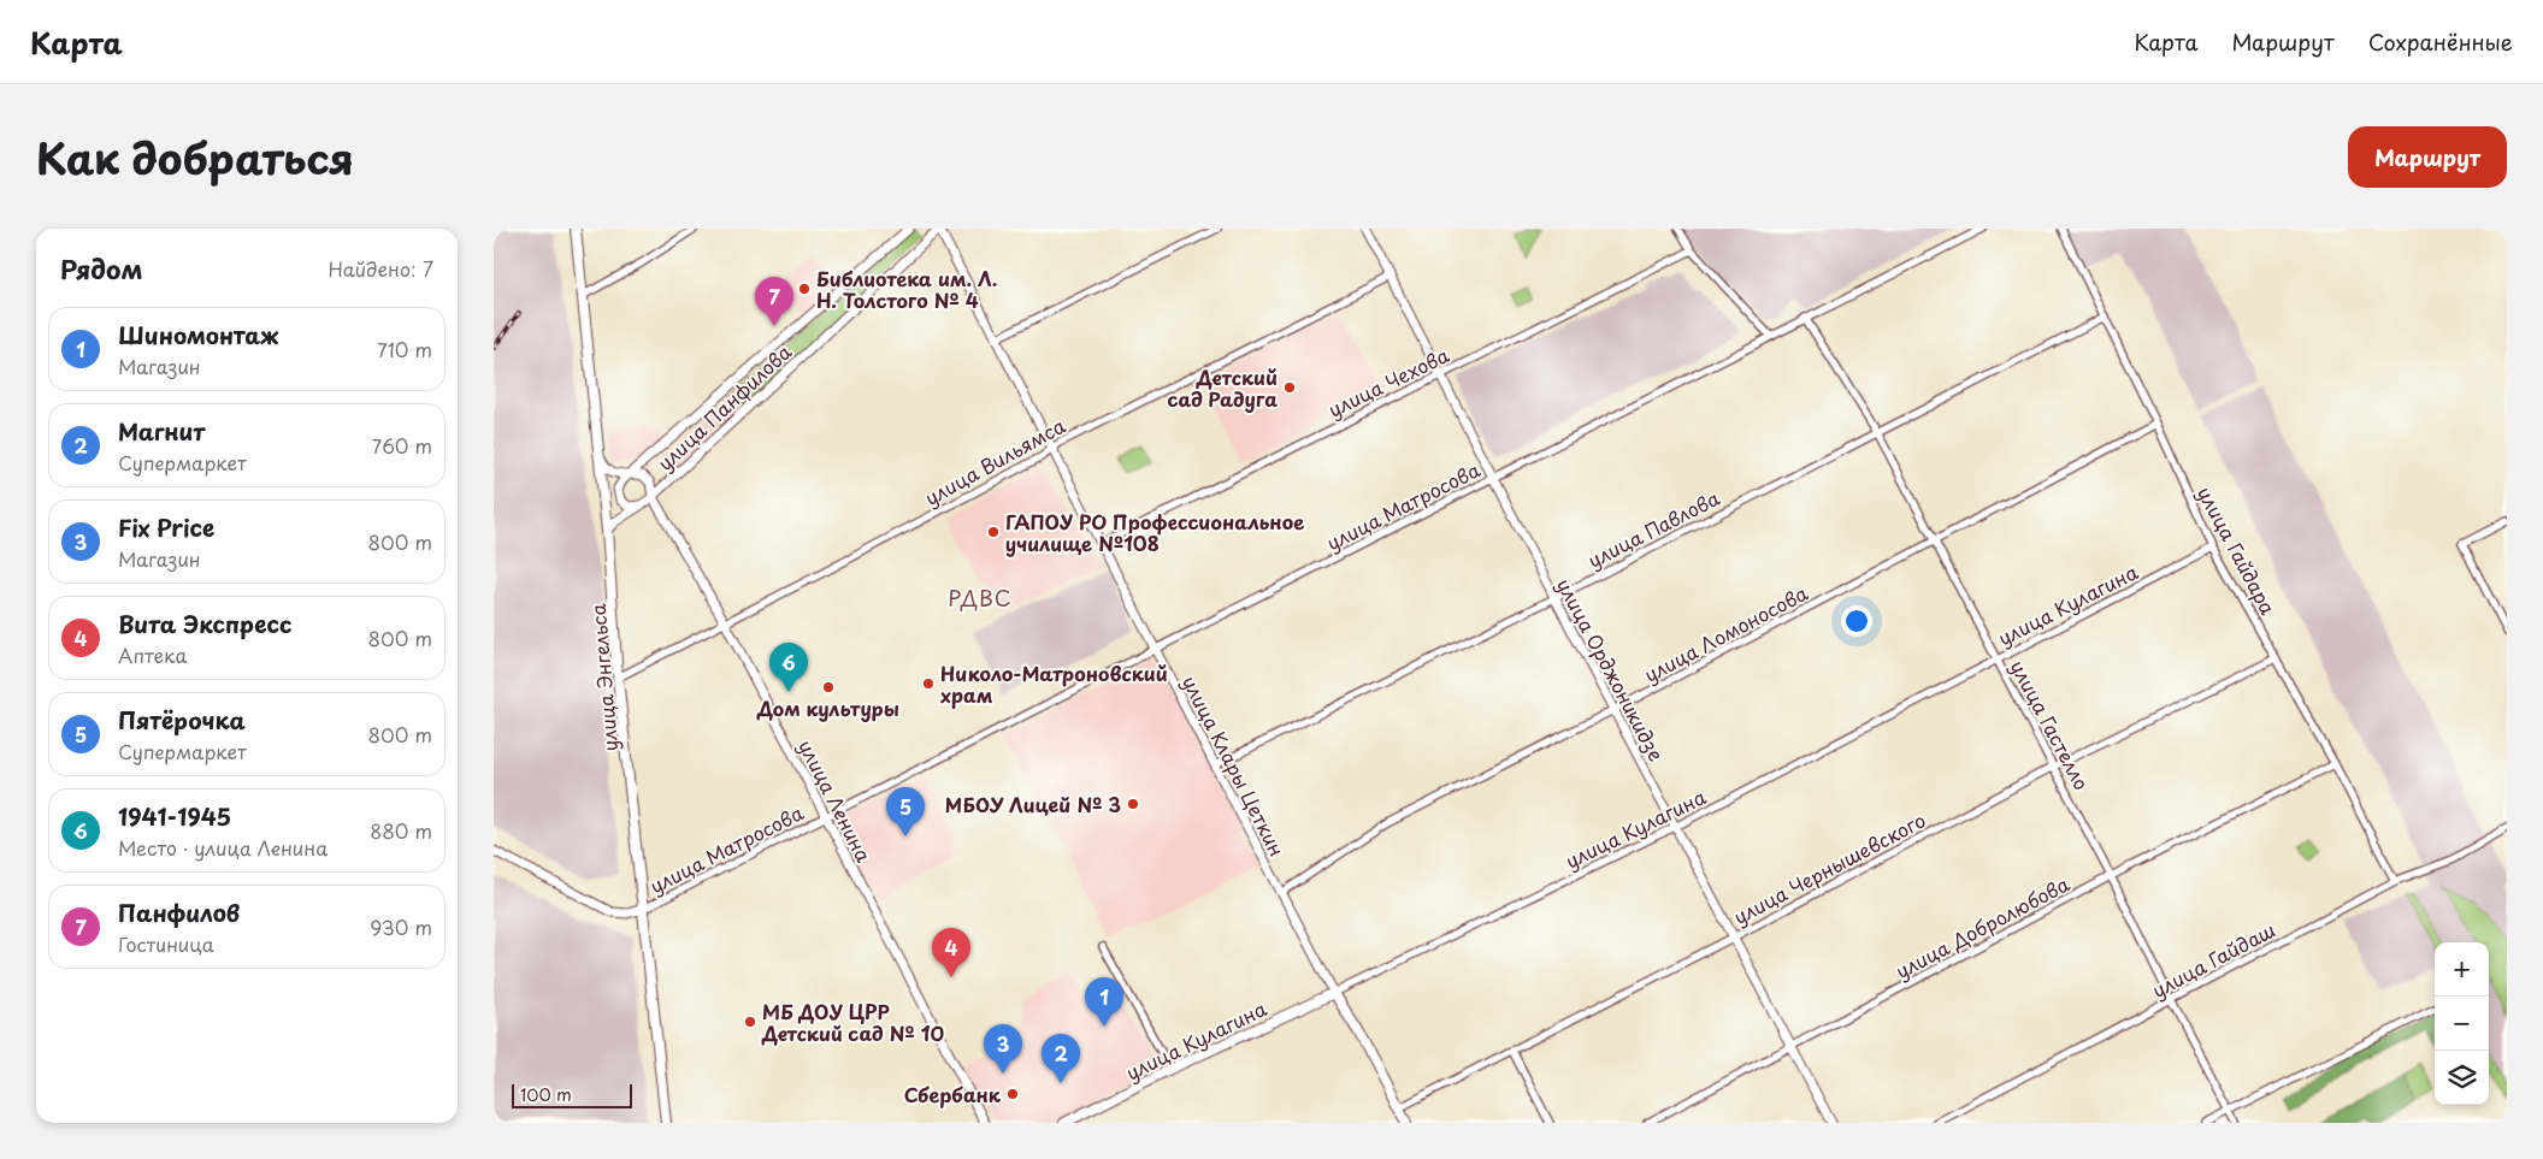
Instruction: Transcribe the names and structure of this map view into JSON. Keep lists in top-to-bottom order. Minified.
{"streets":{"main road":["улица Кулагина","улица Энгельса","улица Клары Цеткин"],"street":["улица Чехова","улица Панфилова","улица Вильямса","улица Матросова","улица Павлова","улица Гайдара","улица Ломоносова","улица Орджоникидзе","улица Гастелло","улица Ленина","улица Чернышевского","улица Добролюбова","улица Гайдаш"]},"crossings":[["улица Чехова","улица Орджоникидзе"],["улица Чехова","улица Клары Цеткин"],["улица Панфилова","улица Энгельса"],["улица Панфилова","улица Клары Цеткин"],["улица Панфилова","улица Ленина"],["улица Вильямса","улица Орджоникидзе"],["улица Вильямса","улица Энгельса"],["улица Вильямса","улица Клары Цеткин"],["улица Вильямса","улица Ленина"],["улица Матросова","улица Орджоникидзе"],["улица Матросова","улица Энгельса"],["улица Матросова","улица Гастелло"],["улица Матросова","улица Клары Цеткин"],["улица Матросова","улица Ленина"],["улица Павлова","улица Гайдара"],["улица Павлова","улица Орджоникидзе"],["улица Павлова","улица Гастелло"],["улица Павлова","улица Клары Цеткин"],["улица Гайдара","улица Кулагина"],["улица Гайдара","улица Ломоносова"],["улица Гайдара","улица Чернышевского"],["улица Гайдара","улица Добролюбова"],["улица Гайдара","улица Гайдаш"],["улица Кулагина","улица Орджоникидзе"],["улица Кулагина","улица Гастелло"],["улица Кулагина","улица Клары Цеткин"],["улица Ломоносова","улица Орджоникидзе"],["улица Ломоносова","улица Гастелло"],["улица Ломоносова","улица Клары Цеткин"],["улица Орджоникидзе","улица Чернышевского"],["улица Орджоникидзе","улица Добролюбова"],["улица Гастелло","улица Чернышевского"],["улица Гастелло","улица Добролюбова"],["улица Гастелло","улица Гайдаш"],["улица Клары Цеткин","улица Чернышевского"]],"districts":["РДВС"],"places":["Библиотека им. Л. Н. Толстого № 4","Детский сад Радуга","ГАПОУ РО Профессиональное училище №108","Николо-Матроновский храм","Дом культуры","МБОУ Лицей № 3","МБ ДОУ ЦРР Детский сад № 10","Сбербанк"],"scale_bar":"100 m","page":{"header":"Карта","nav":["Карта","Маршрут","Сохранённые"],"title":"Как добраться","buttons":"Маршрут","heading":["Рядом","Найдено: 7"],"pins":["7","6","5","4","1","3","2"],"list":[{"mark":"1","name":"Шиномонтаж","note":"Магазин","value":"710 m"},{"mark":"2","name":"Магнит","note":"Супермаркет","value":"760 m"},{"mark":"3","name":"Fix Price","note":"Магазин","value":"800 m"},{"mark":"4","name":"Вита Экспресс","note":"Аптека","value":"800 m"},{"mark":"5","name":"Пятёрочка","note":"Супермаркет","value":"800 m"},{"mark":"6","name":"1941-1945","note":"Место · улица Ленина","value":"880 m"},{"mark":"7","name":"Панфилов","note":"Гостиница","value":"930 m"}],"map_buttons":["+","−"],"scale":"100 m"}}
